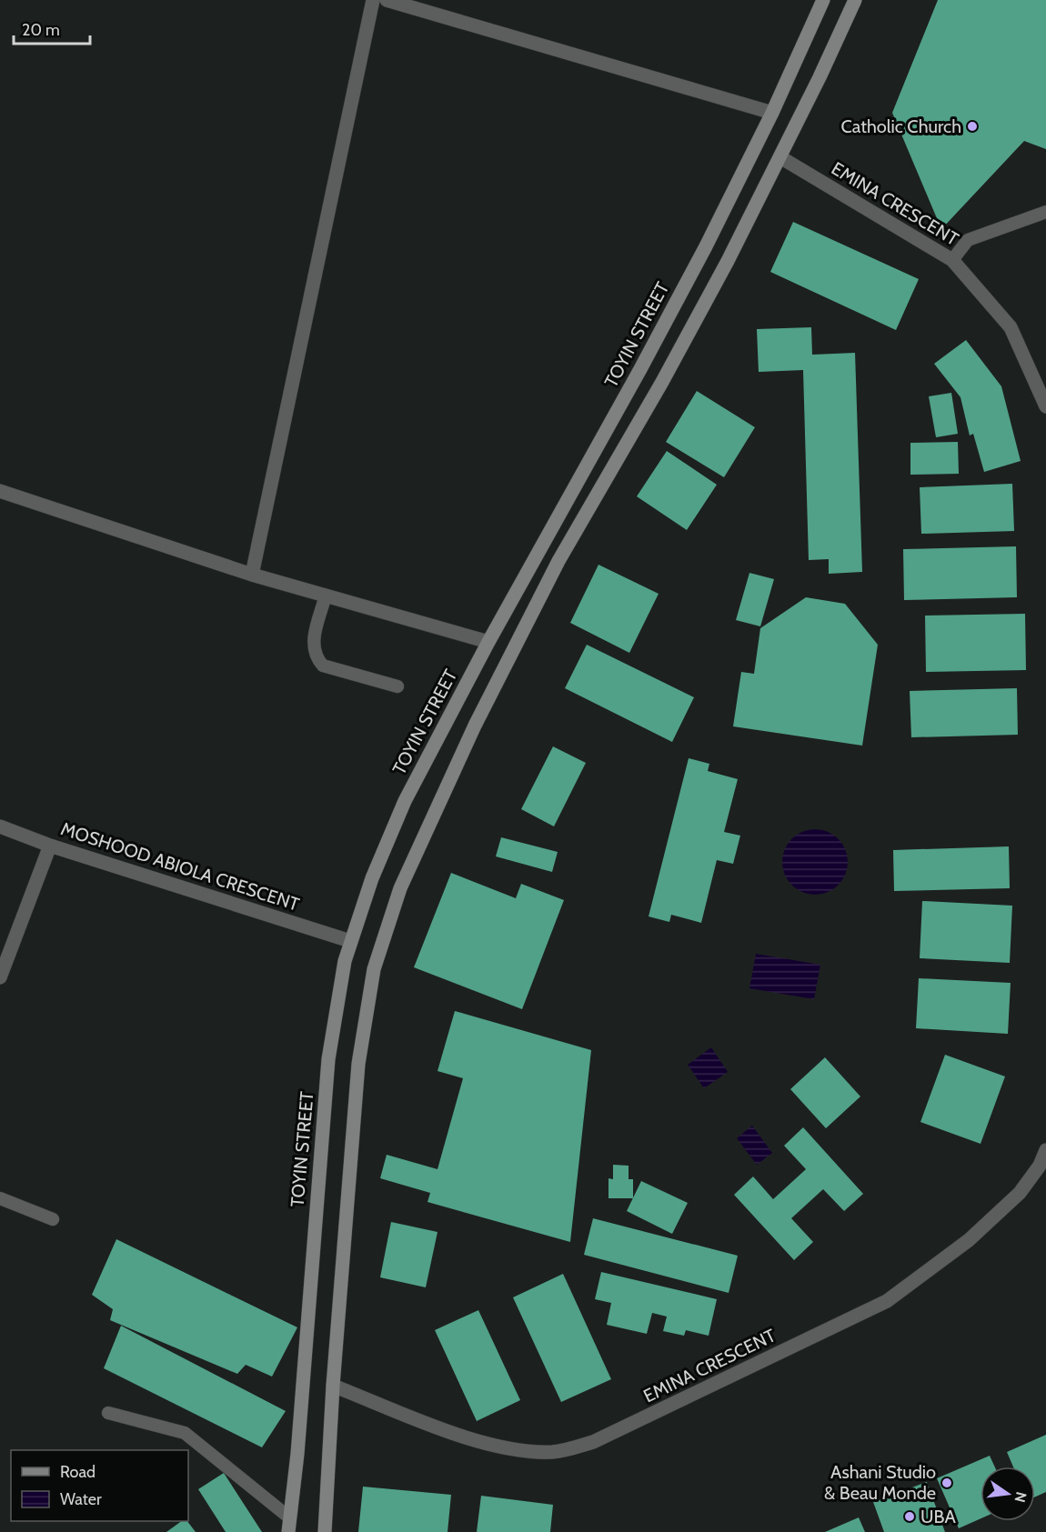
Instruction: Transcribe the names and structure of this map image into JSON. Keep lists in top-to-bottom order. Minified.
{"streets":{"street":["EMINA CRESCENT","TOYIN STREET","MOSHOOD ABIOLA CRESCENT"]},"crossings":[["TOYIN STREET","MOSHOOD ABIOLA CRESCENT"]],"places":["Catholic Church","Ashani Studio & Beau Monde","UBA"],"legend":["Road","Water"],"scale_bar":"20 m","north":"right"}
